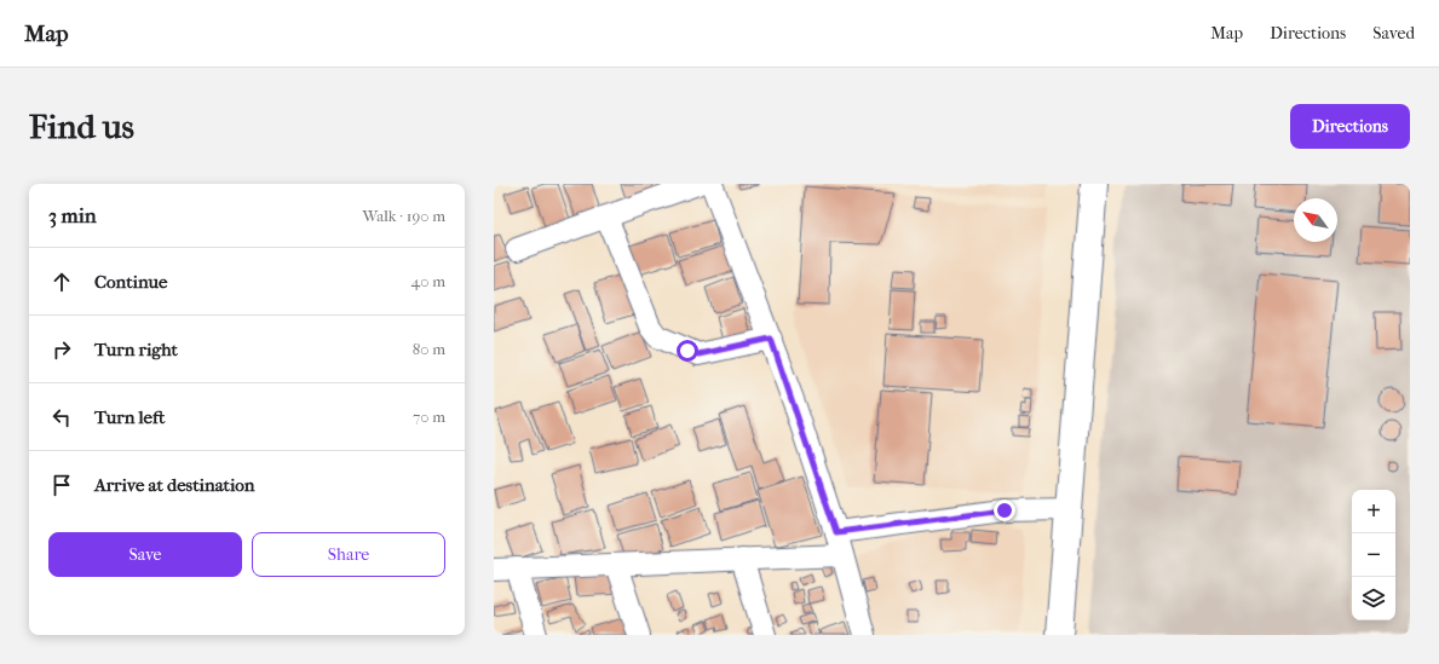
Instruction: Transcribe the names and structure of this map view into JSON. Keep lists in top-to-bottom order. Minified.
{"north":"top left","page":{"header":"Map","nav":["Map","Directions","Saved"],"buttons":["Directions",["Save","Share"]],"title":"Find us","heading":["3 min","Walk · 190 m"],"list":[["Continue","40 m"],["Turn right","80 m"],["Turn left","70 m"],"Arrive at destination"],"map_buttons":["+","−"]}}
